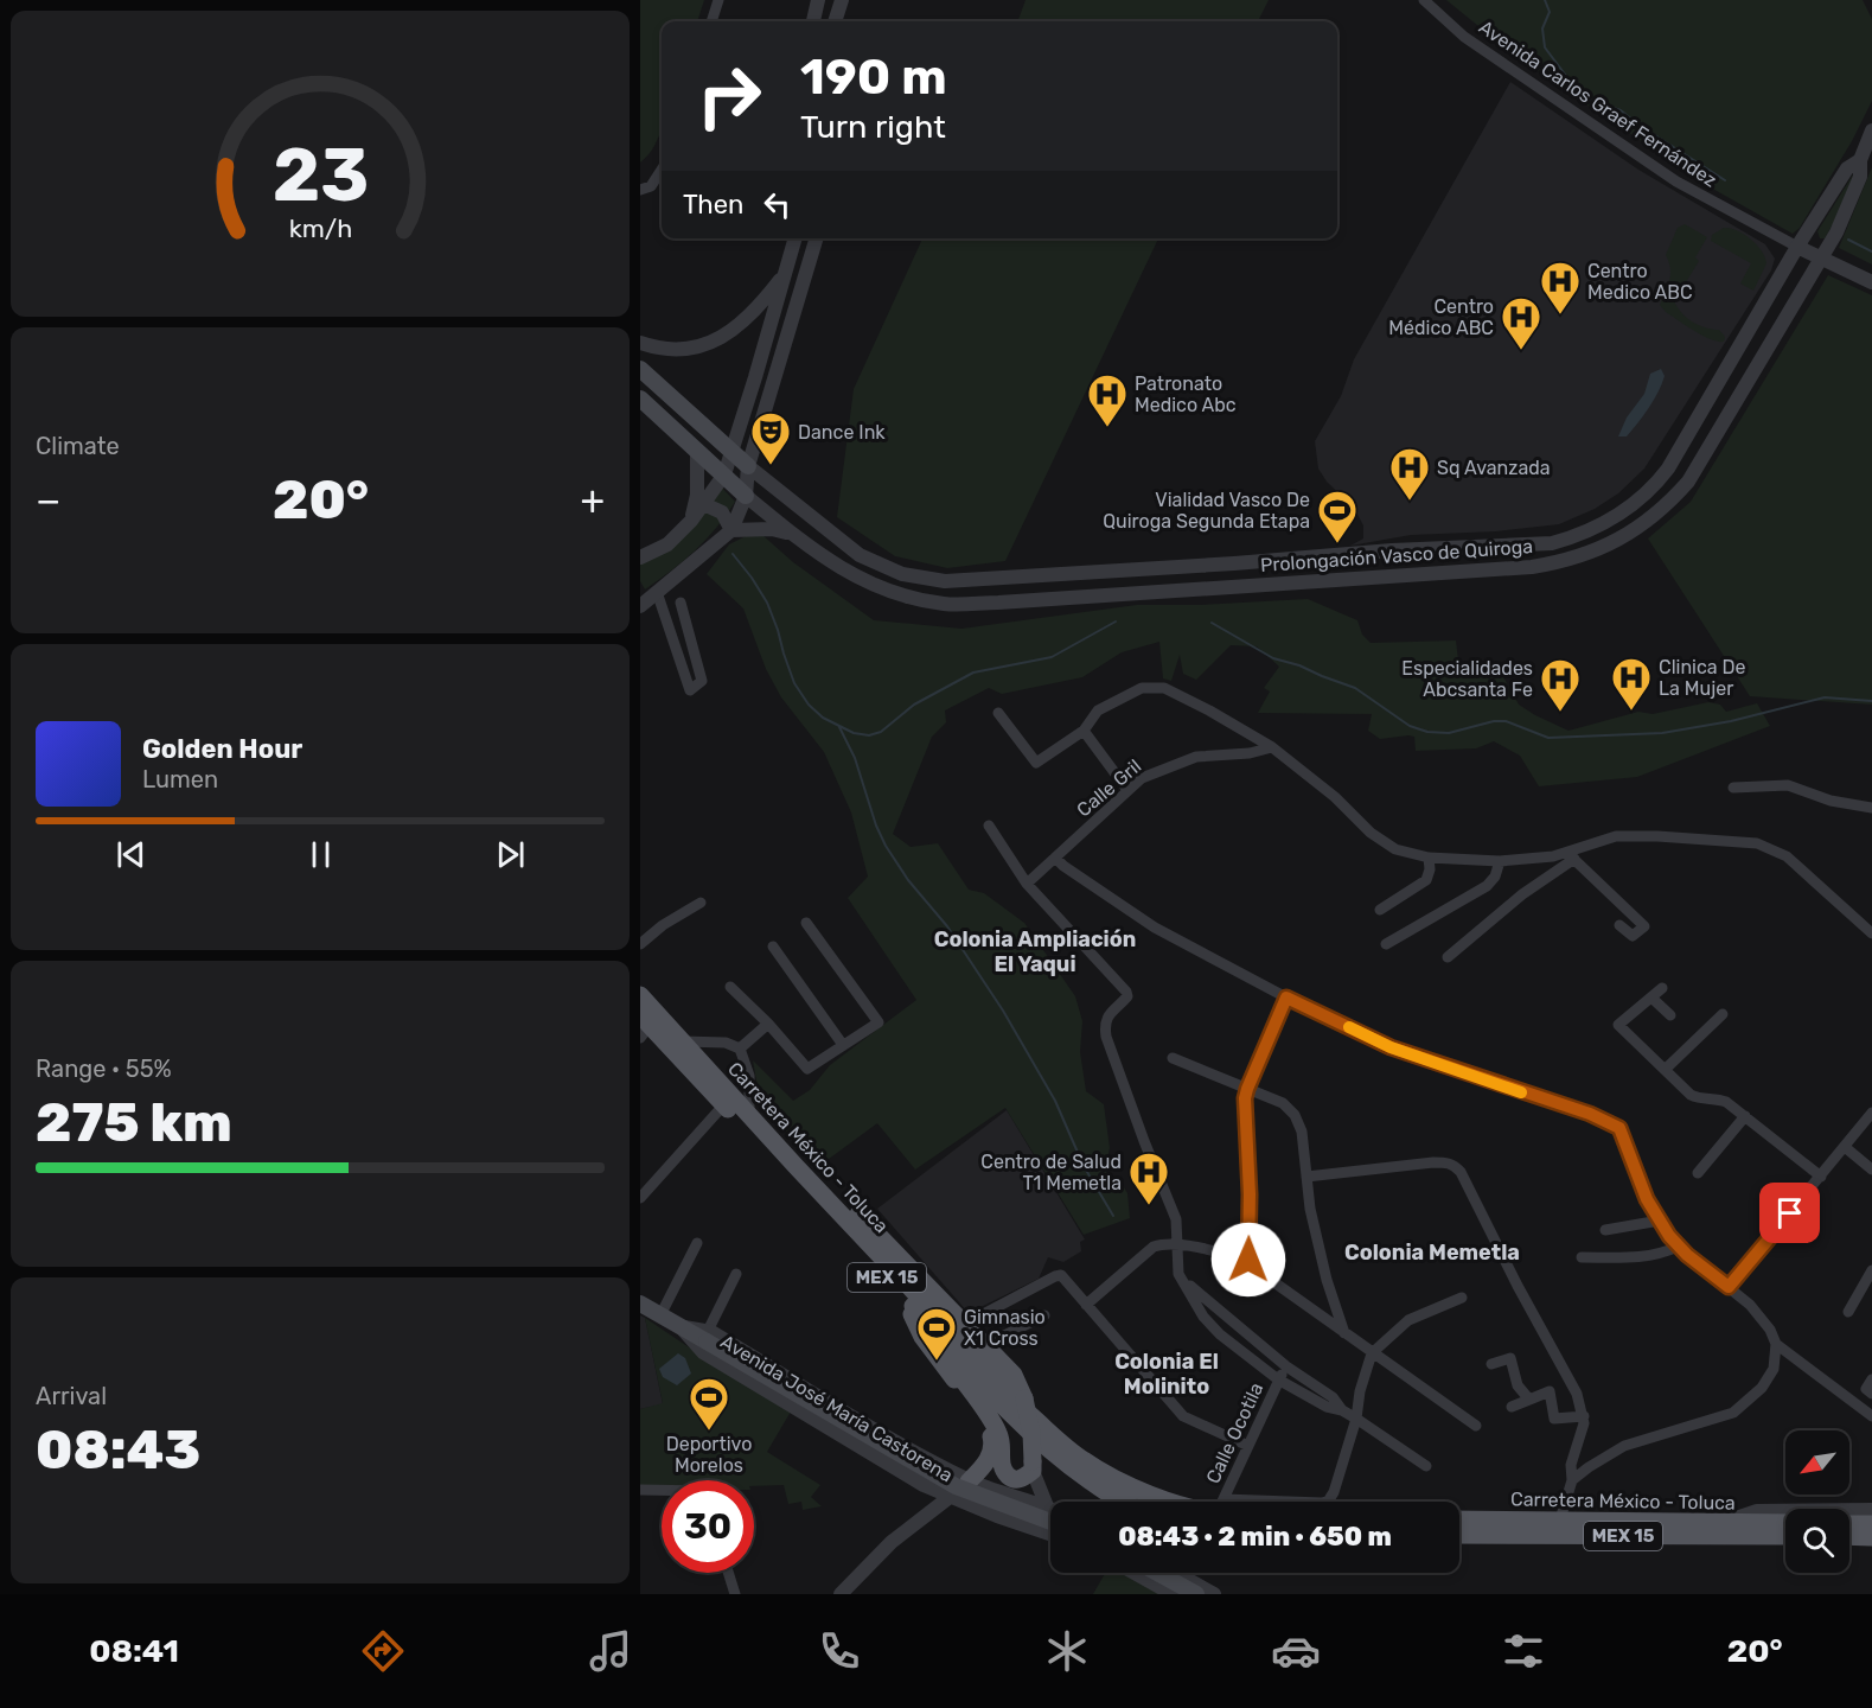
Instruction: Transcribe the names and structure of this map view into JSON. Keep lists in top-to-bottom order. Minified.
{"streets":{"main road":["Carretera México - Toluca","MEX 15","Avenida José María Castorena"],"street":["Avenida Carlos Graef Fernández","Prolongación Vasco de Quiroga","Calle Gril","Calle Ocotila"]},"crossings":[["Avenida Carlos Graef Fernández","Prolongación Vasco de Quiroga"]],"districts":["Colonia Ampliación El Yaqui","Colonia Memetla","Colonia El Molinito"],"places":{"hospital":["Centro Medico ABC","Centro Médico ABC","Patronato Medico Abc","Sq Avanzada","Clinica De La Mujer","Especialidades Abcsanta Fe","Centro de Salud T1 Memetla"],"theatre":["Dance Ink"],"sports":["Vialidad Vasco De Quiroga Segunda Etapa","Gimnasio X1 Cross","Deportivo Morelos"]},"north":"bottom left","page":{"turn":["190 m","Turn right"],"then":"Then","tile":["Climate",["Range · 55%","275 km"],["Arrival","08:43"]],"heat":["−","20°","+"],"song":["Golden Hour","Lumen"],"limit":"30","trip":"08:43 · 2 min · 650 m","tabs":["08:41","20°"],"gauge":["23","km/h"]}}
